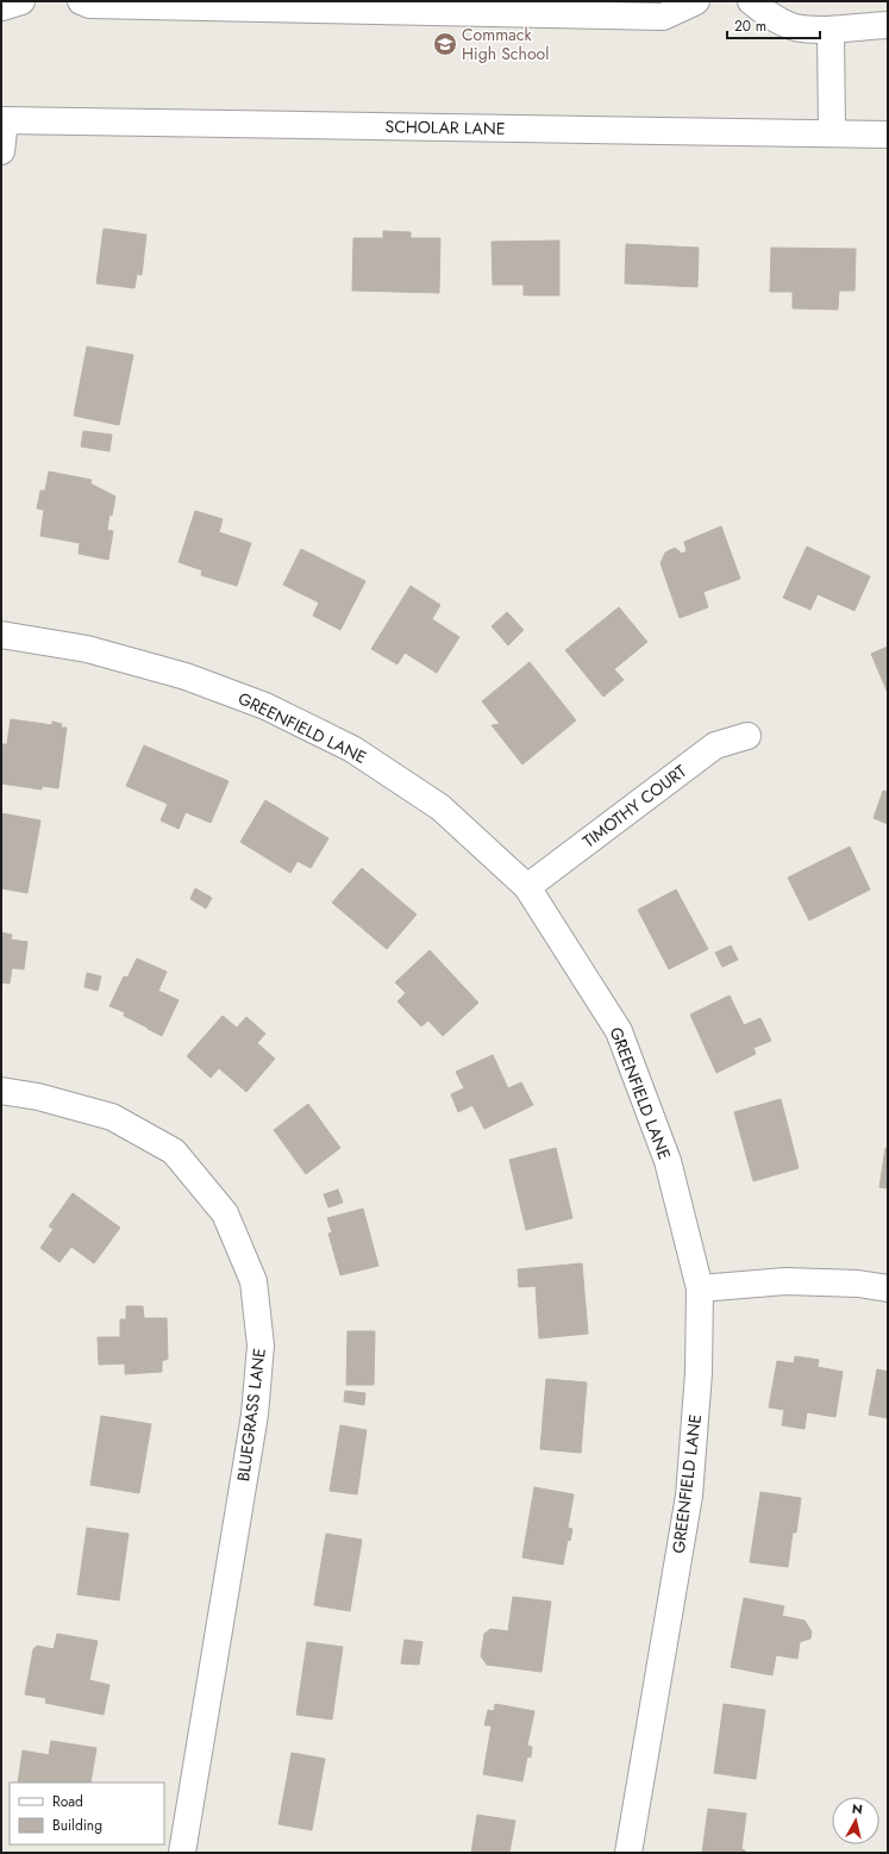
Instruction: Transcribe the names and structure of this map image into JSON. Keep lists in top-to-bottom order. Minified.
{"streets":{"street":["SCHOLAR LANE","GREENFIELD LANE","TIMOTHY COURT","BLUEGRASS LANE"]},"crossings":[["GREENFIELD LANE","TIMOTHY COURT"]],"places":{"school or university":["Commack High School"]},"legend":["Road","Building"],"scale_bar":"20 m","north":"top"}
